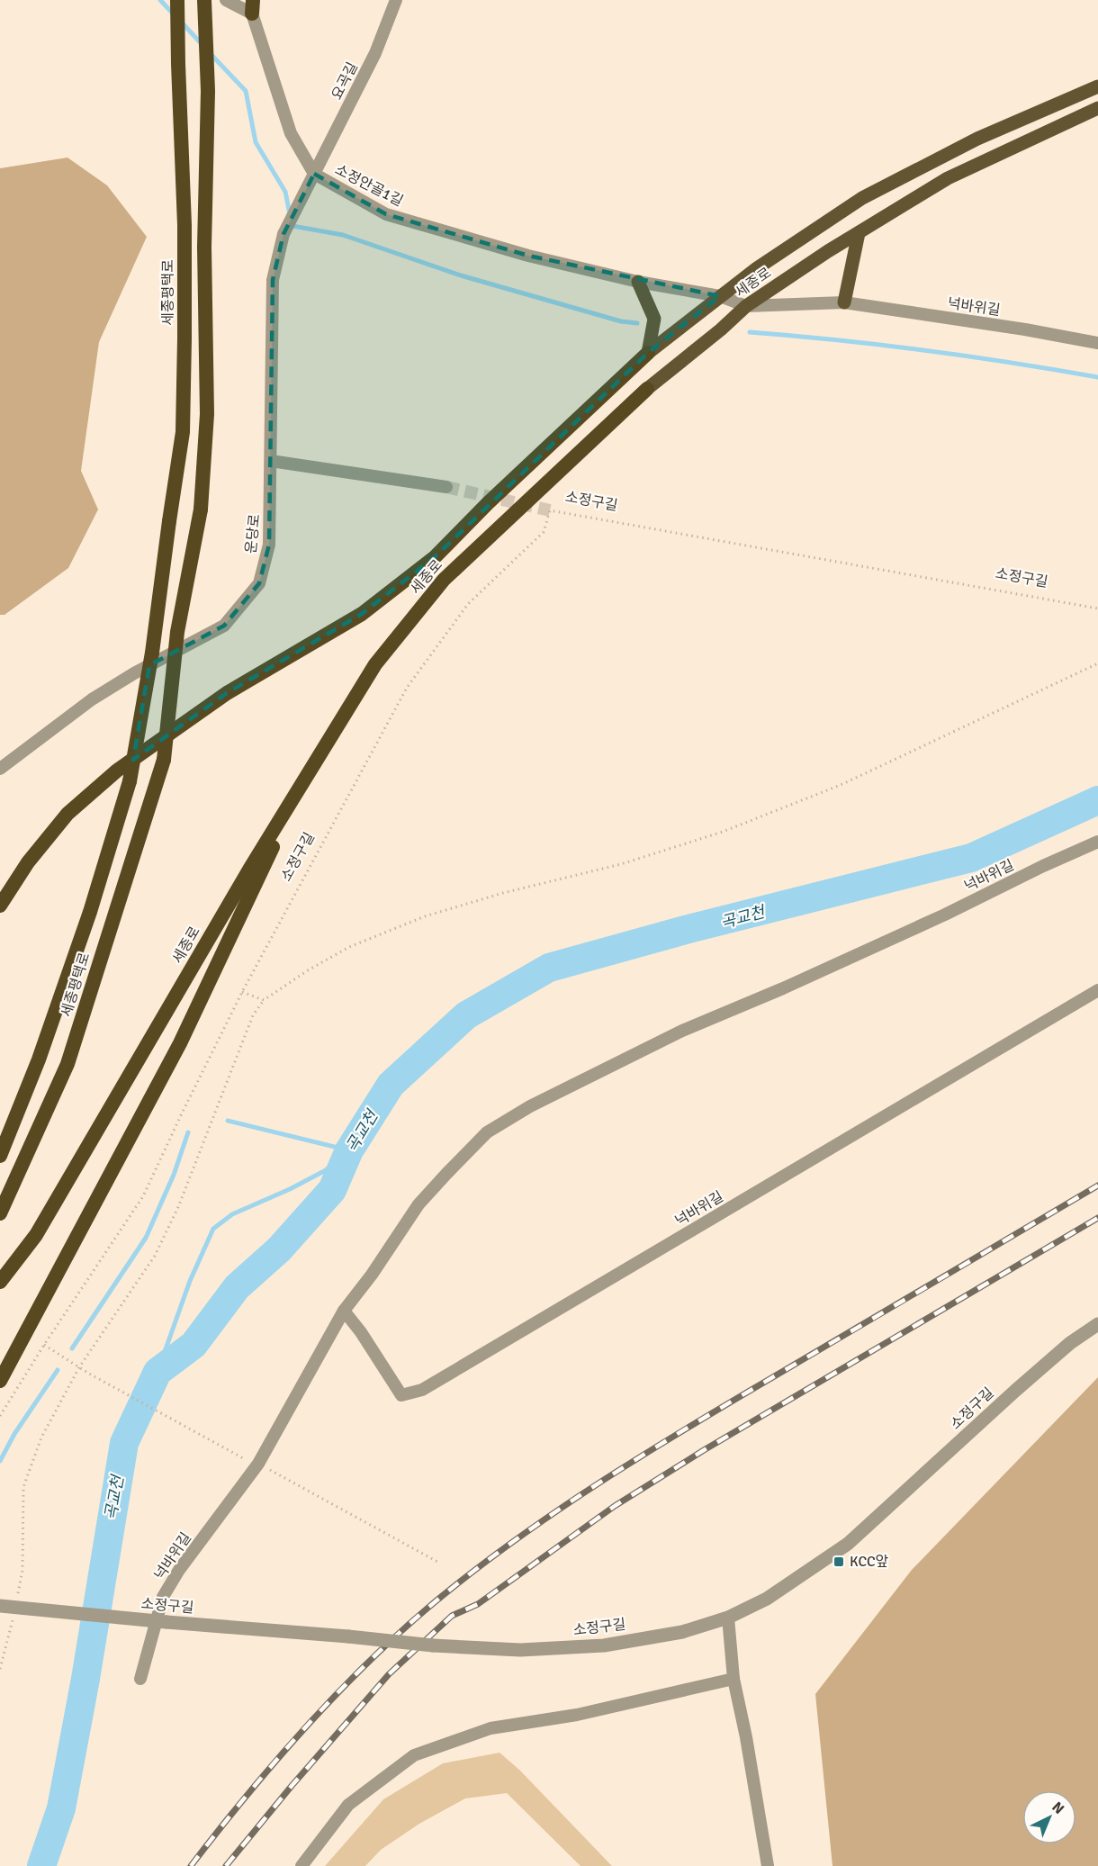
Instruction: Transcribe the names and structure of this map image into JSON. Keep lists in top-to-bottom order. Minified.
{"streets":{"highway":["세종로","세종평택로"],"street":["요곡길","소정안골1길","넉바위길","소정구길","운당로"]},"crossings":[["요곡길","소정안골1길"],["요곡길","운당로"],["소정안골1길","세종로"],["소정안골1길","넉바위길"],["소정안골1길","운당로"],["세종로","넉바위길"]],"water":["곡교천"],"places":{"transit":["KCC앞"]},"north":"top right"}
